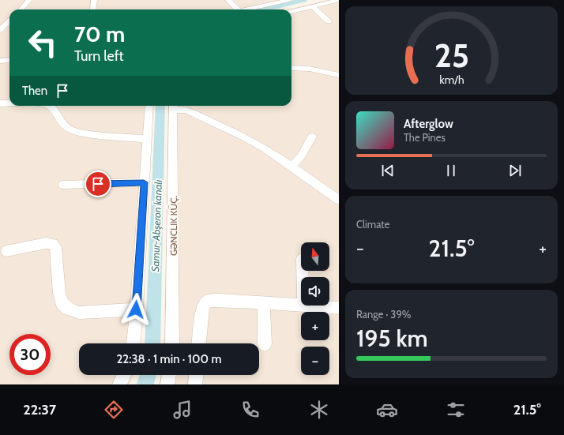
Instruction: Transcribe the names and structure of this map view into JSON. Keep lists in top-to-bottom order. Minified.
{"streets":{"street":["GƏNCLIK KÜÇ."]},"water":["Samur-Abşeron kanalı"],"north":"top","page":{"turn":["70 m","Turn left"],"then":"Then","song":["Afterglow","The Pines"],"tile":["Climate",["Range · 39%","195 km"]],"heat":["−","21.5°","+"],"map_buttons":["+","−"],"limit":"30","trip":"22:38 · 1 min · 100 m","tabs":["22:37","21.5°"],"gauge":["25","km/h"]}}
